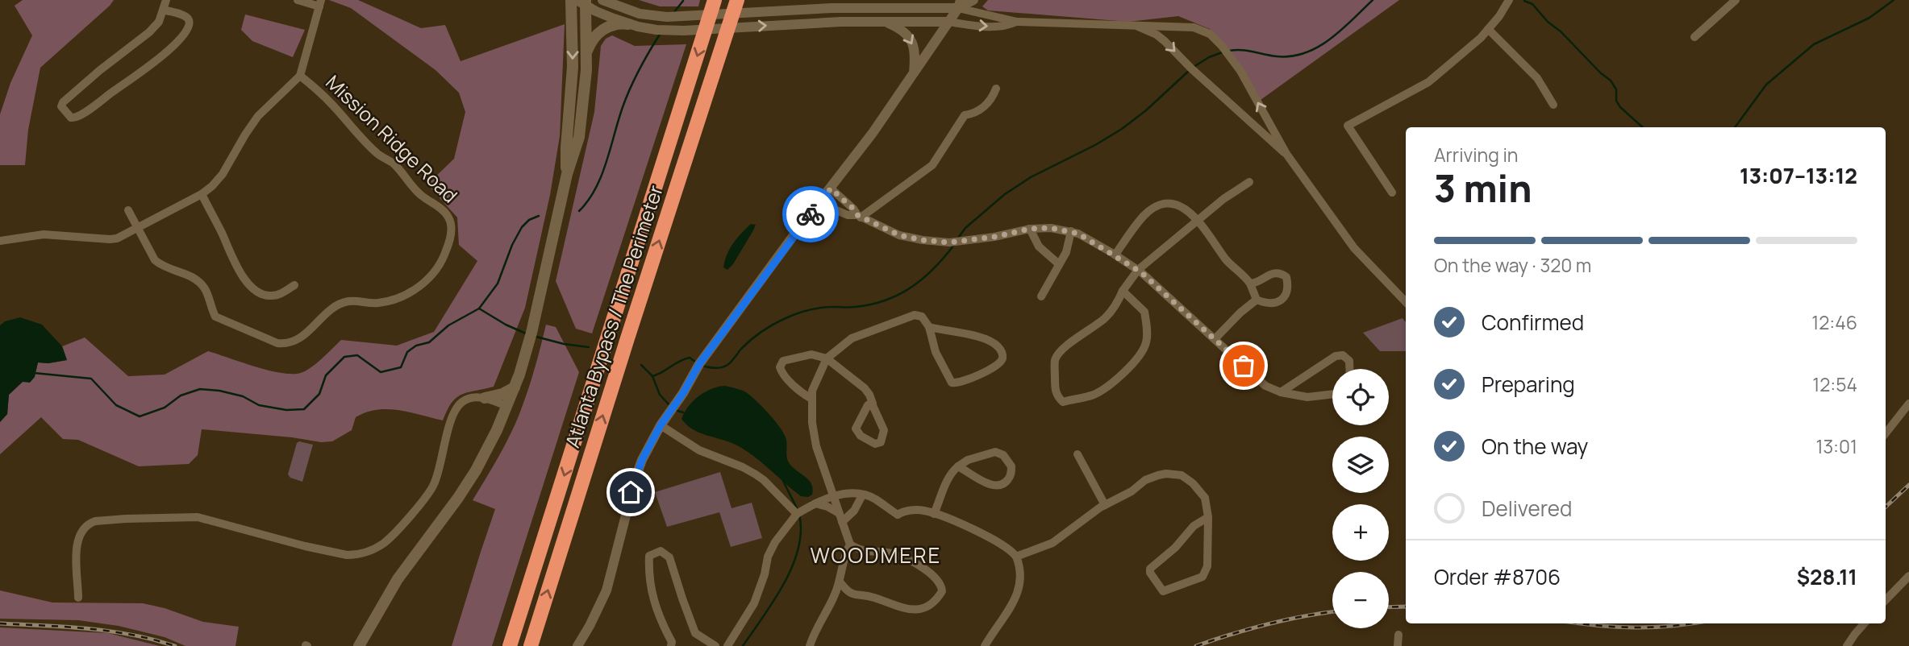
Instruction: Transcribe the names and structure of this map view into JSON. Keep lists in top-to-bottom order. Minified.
{"streets":{"highway":["Atlanta Bypass / The Perimeter"],"street":["Mission Ridge Road"]},"districts":["WOODMERE"],"page":{"heading":["3 min","Arriving in","13:07–13:12"],"panel":["Order #8706","$28.11"],"bar":"On the way · 320 m","list":[["Confirmed","12:46"],["Preparing","12:54"],["On the way","13:01"],"Delivered"],"map_buttons":["+","−"]}}
